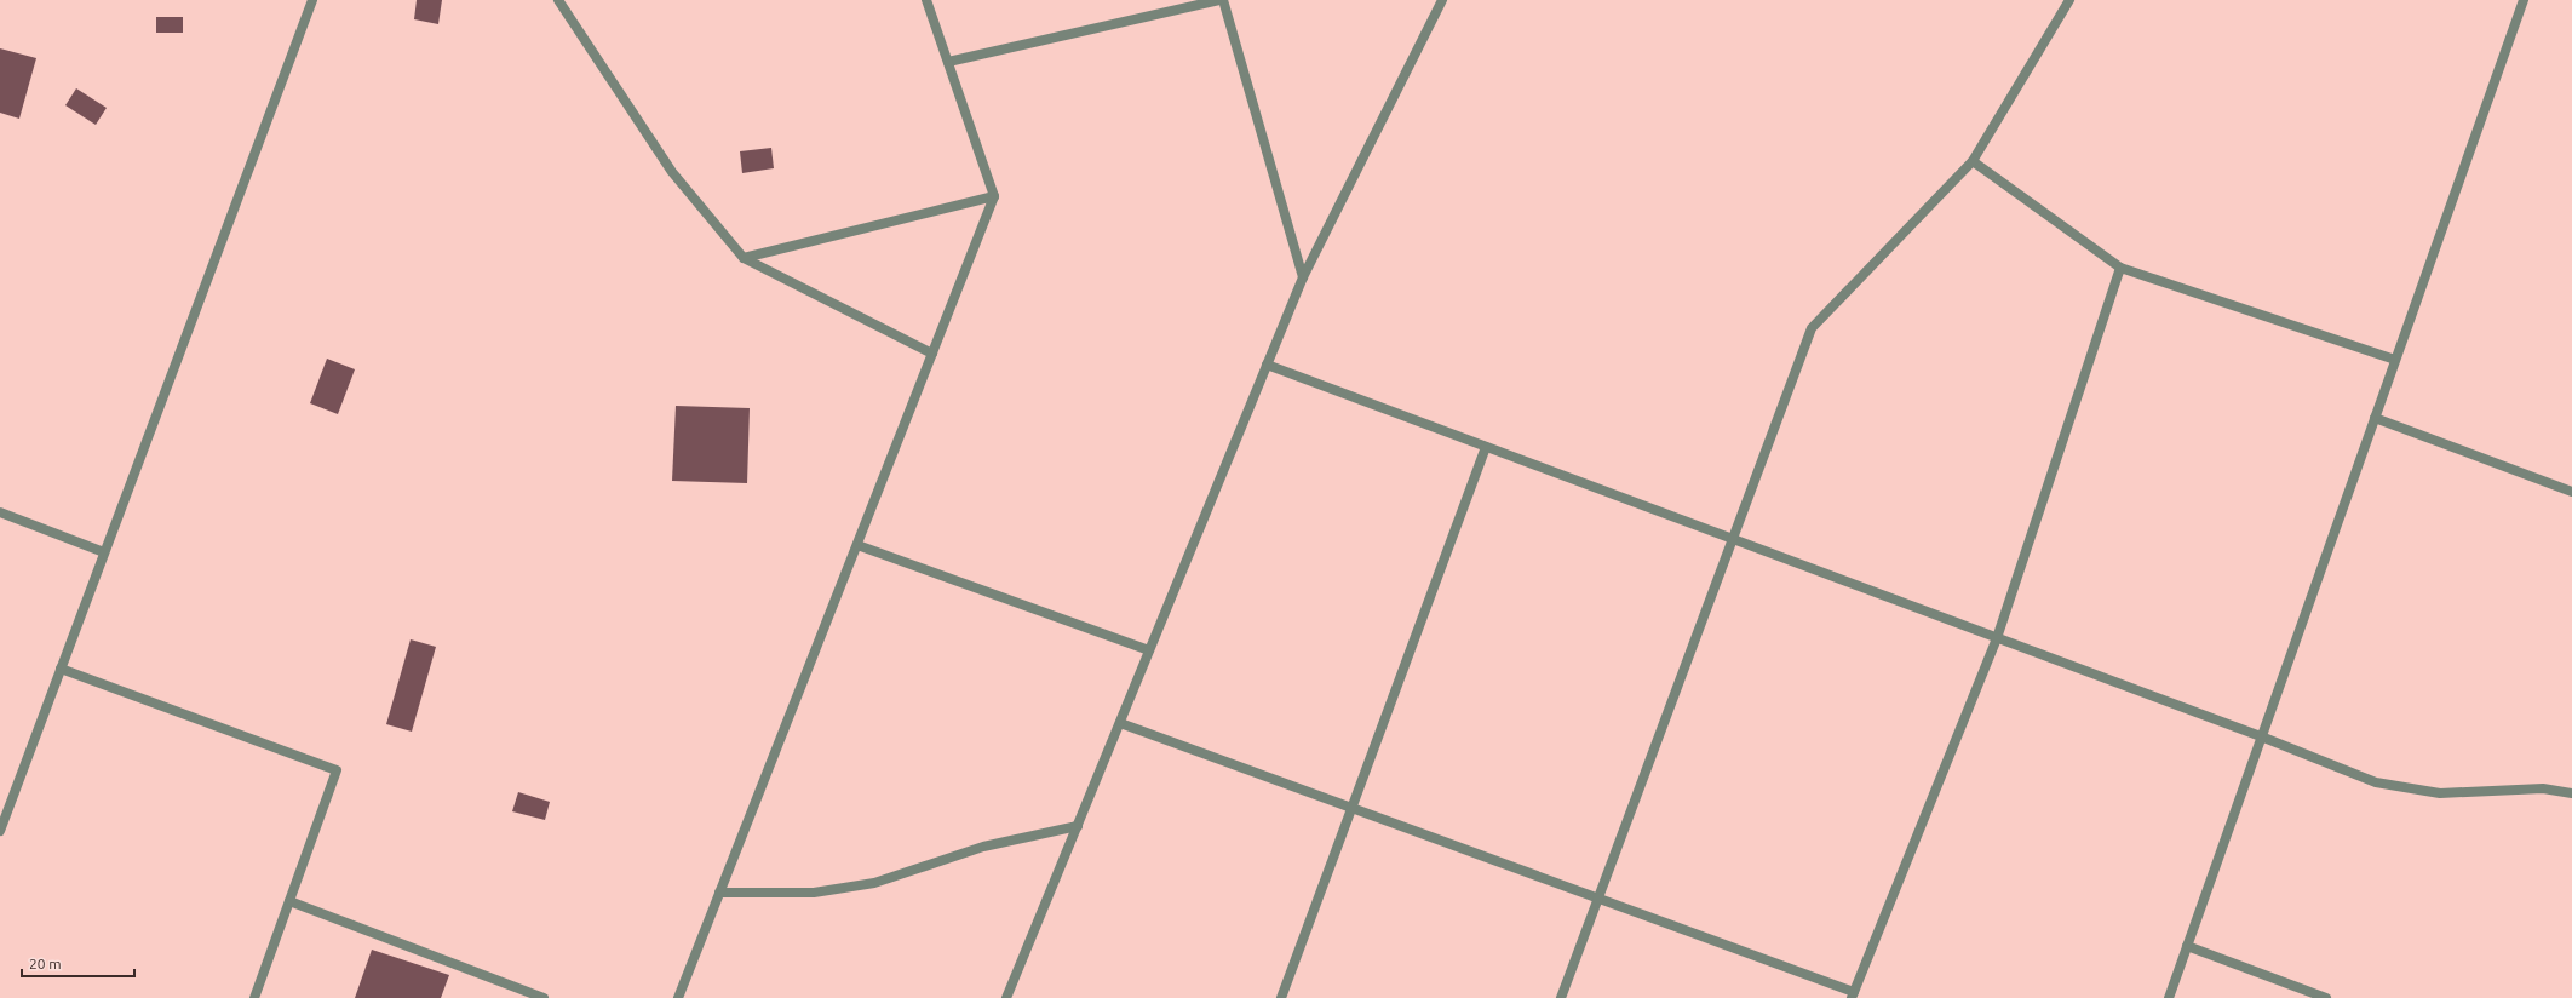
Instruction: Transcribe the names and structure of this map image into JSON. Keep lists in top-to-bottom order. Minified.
{"scale_bar":"20 m"}
